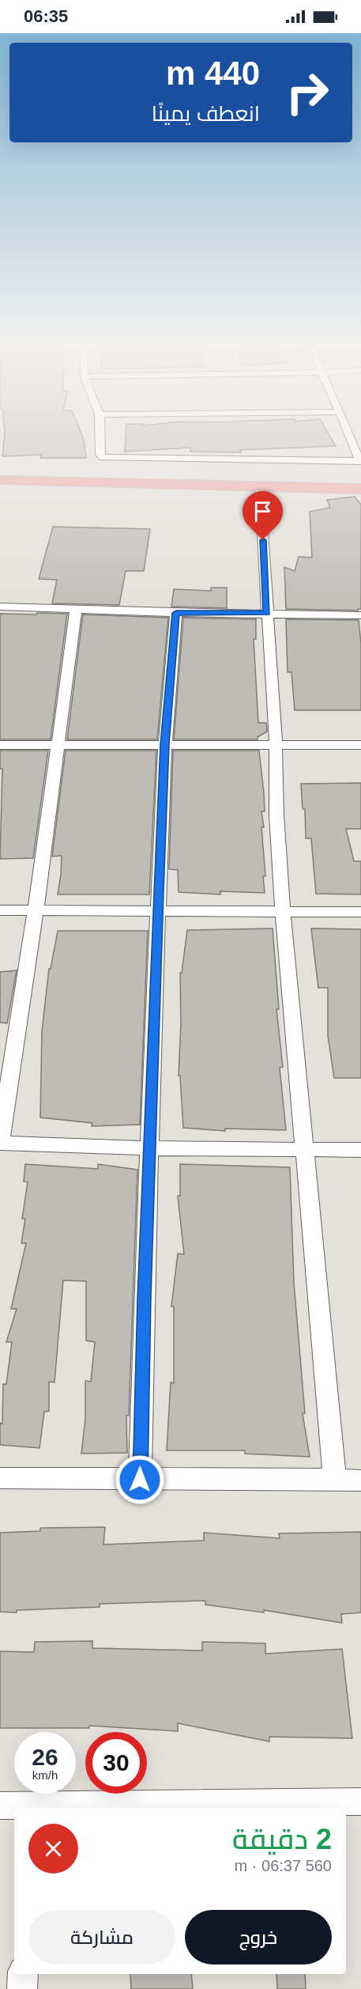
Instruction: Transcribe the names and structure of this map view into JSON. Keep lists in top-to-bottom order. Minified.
{"page":{"status":"06:35","turn":["440 m","انعطف يمينًا"],"speed":"26 km/h","limit":"30","heading":["2 دقيقة","560 m · 06:37"],"buttons":["خروج","مشاركة"]}}
